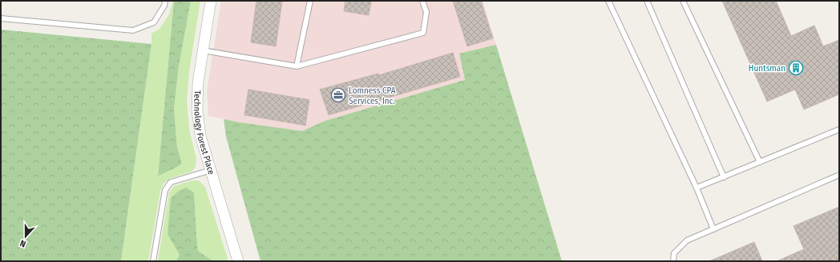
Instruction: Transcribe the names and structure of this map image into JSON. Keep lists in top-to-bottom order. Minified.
{"streets":{"street":["Technology Forest Place"]},"places":{"building":["Huntsman"],"office":["Lomness CPA Services, Inc."]},"north":"bottom"}
